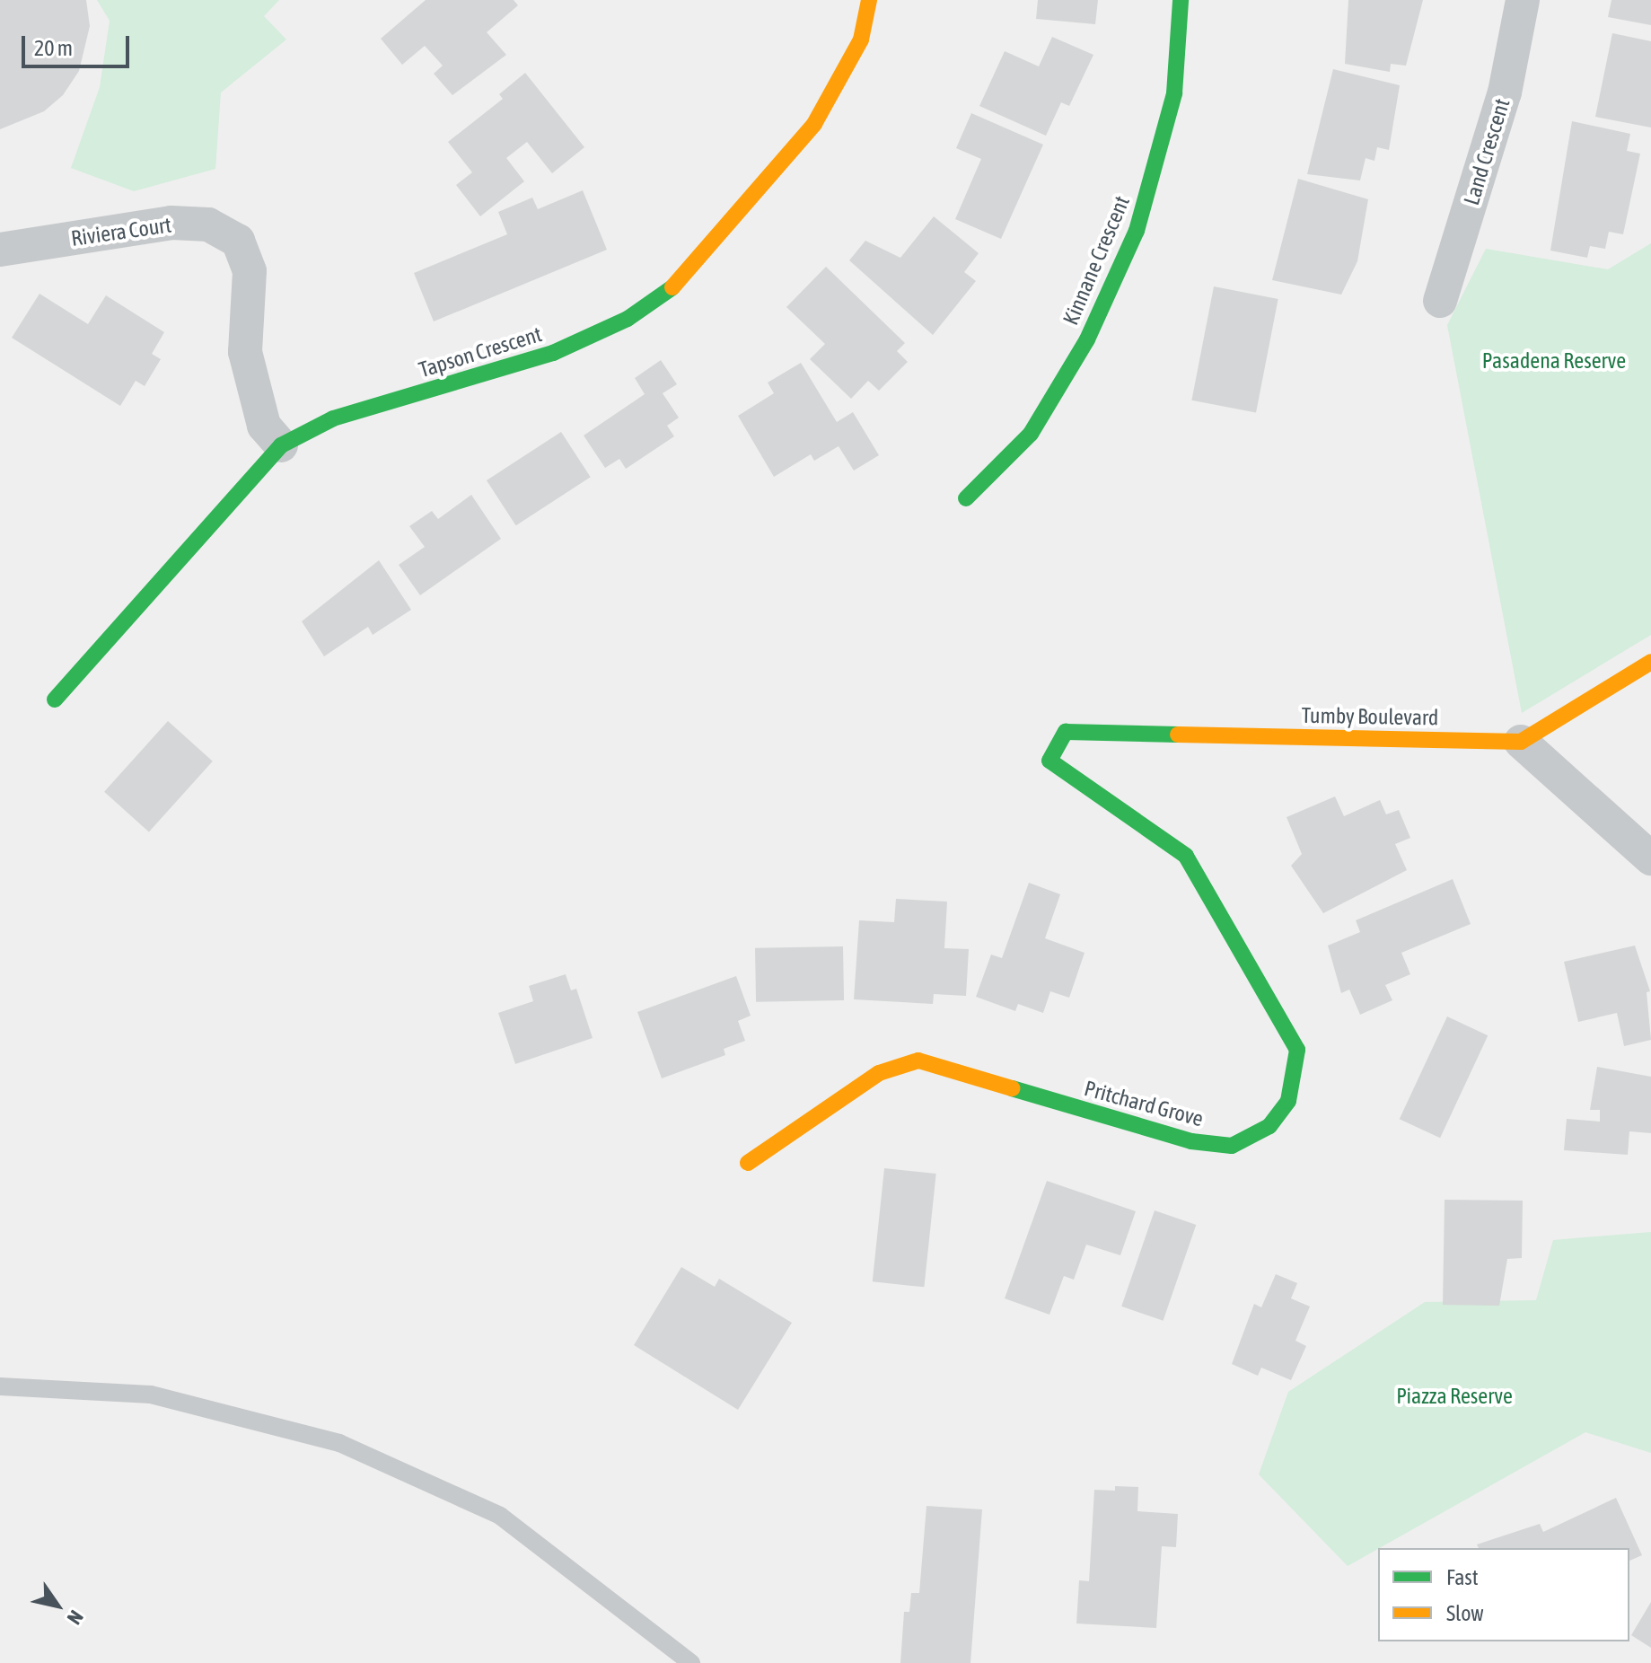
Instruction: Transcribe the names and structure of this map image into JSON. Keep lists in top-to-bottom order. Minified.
{"streets":{"street":["Land Crescent","Riviera Court","Kinnane Crescent","Tapson Crescent","Tumby Boulevard","Pritchard Grove"]},"crossings":[["Riviera Court","Tapson Crescent"],["Tumby Boulevard","Pritchard Grove"]],"parks":["Pasadena Reserve","Piazza Reserve"],"legend":["Fast","Slow"],"scale_bar":"20 m","north":"bottom right"}
